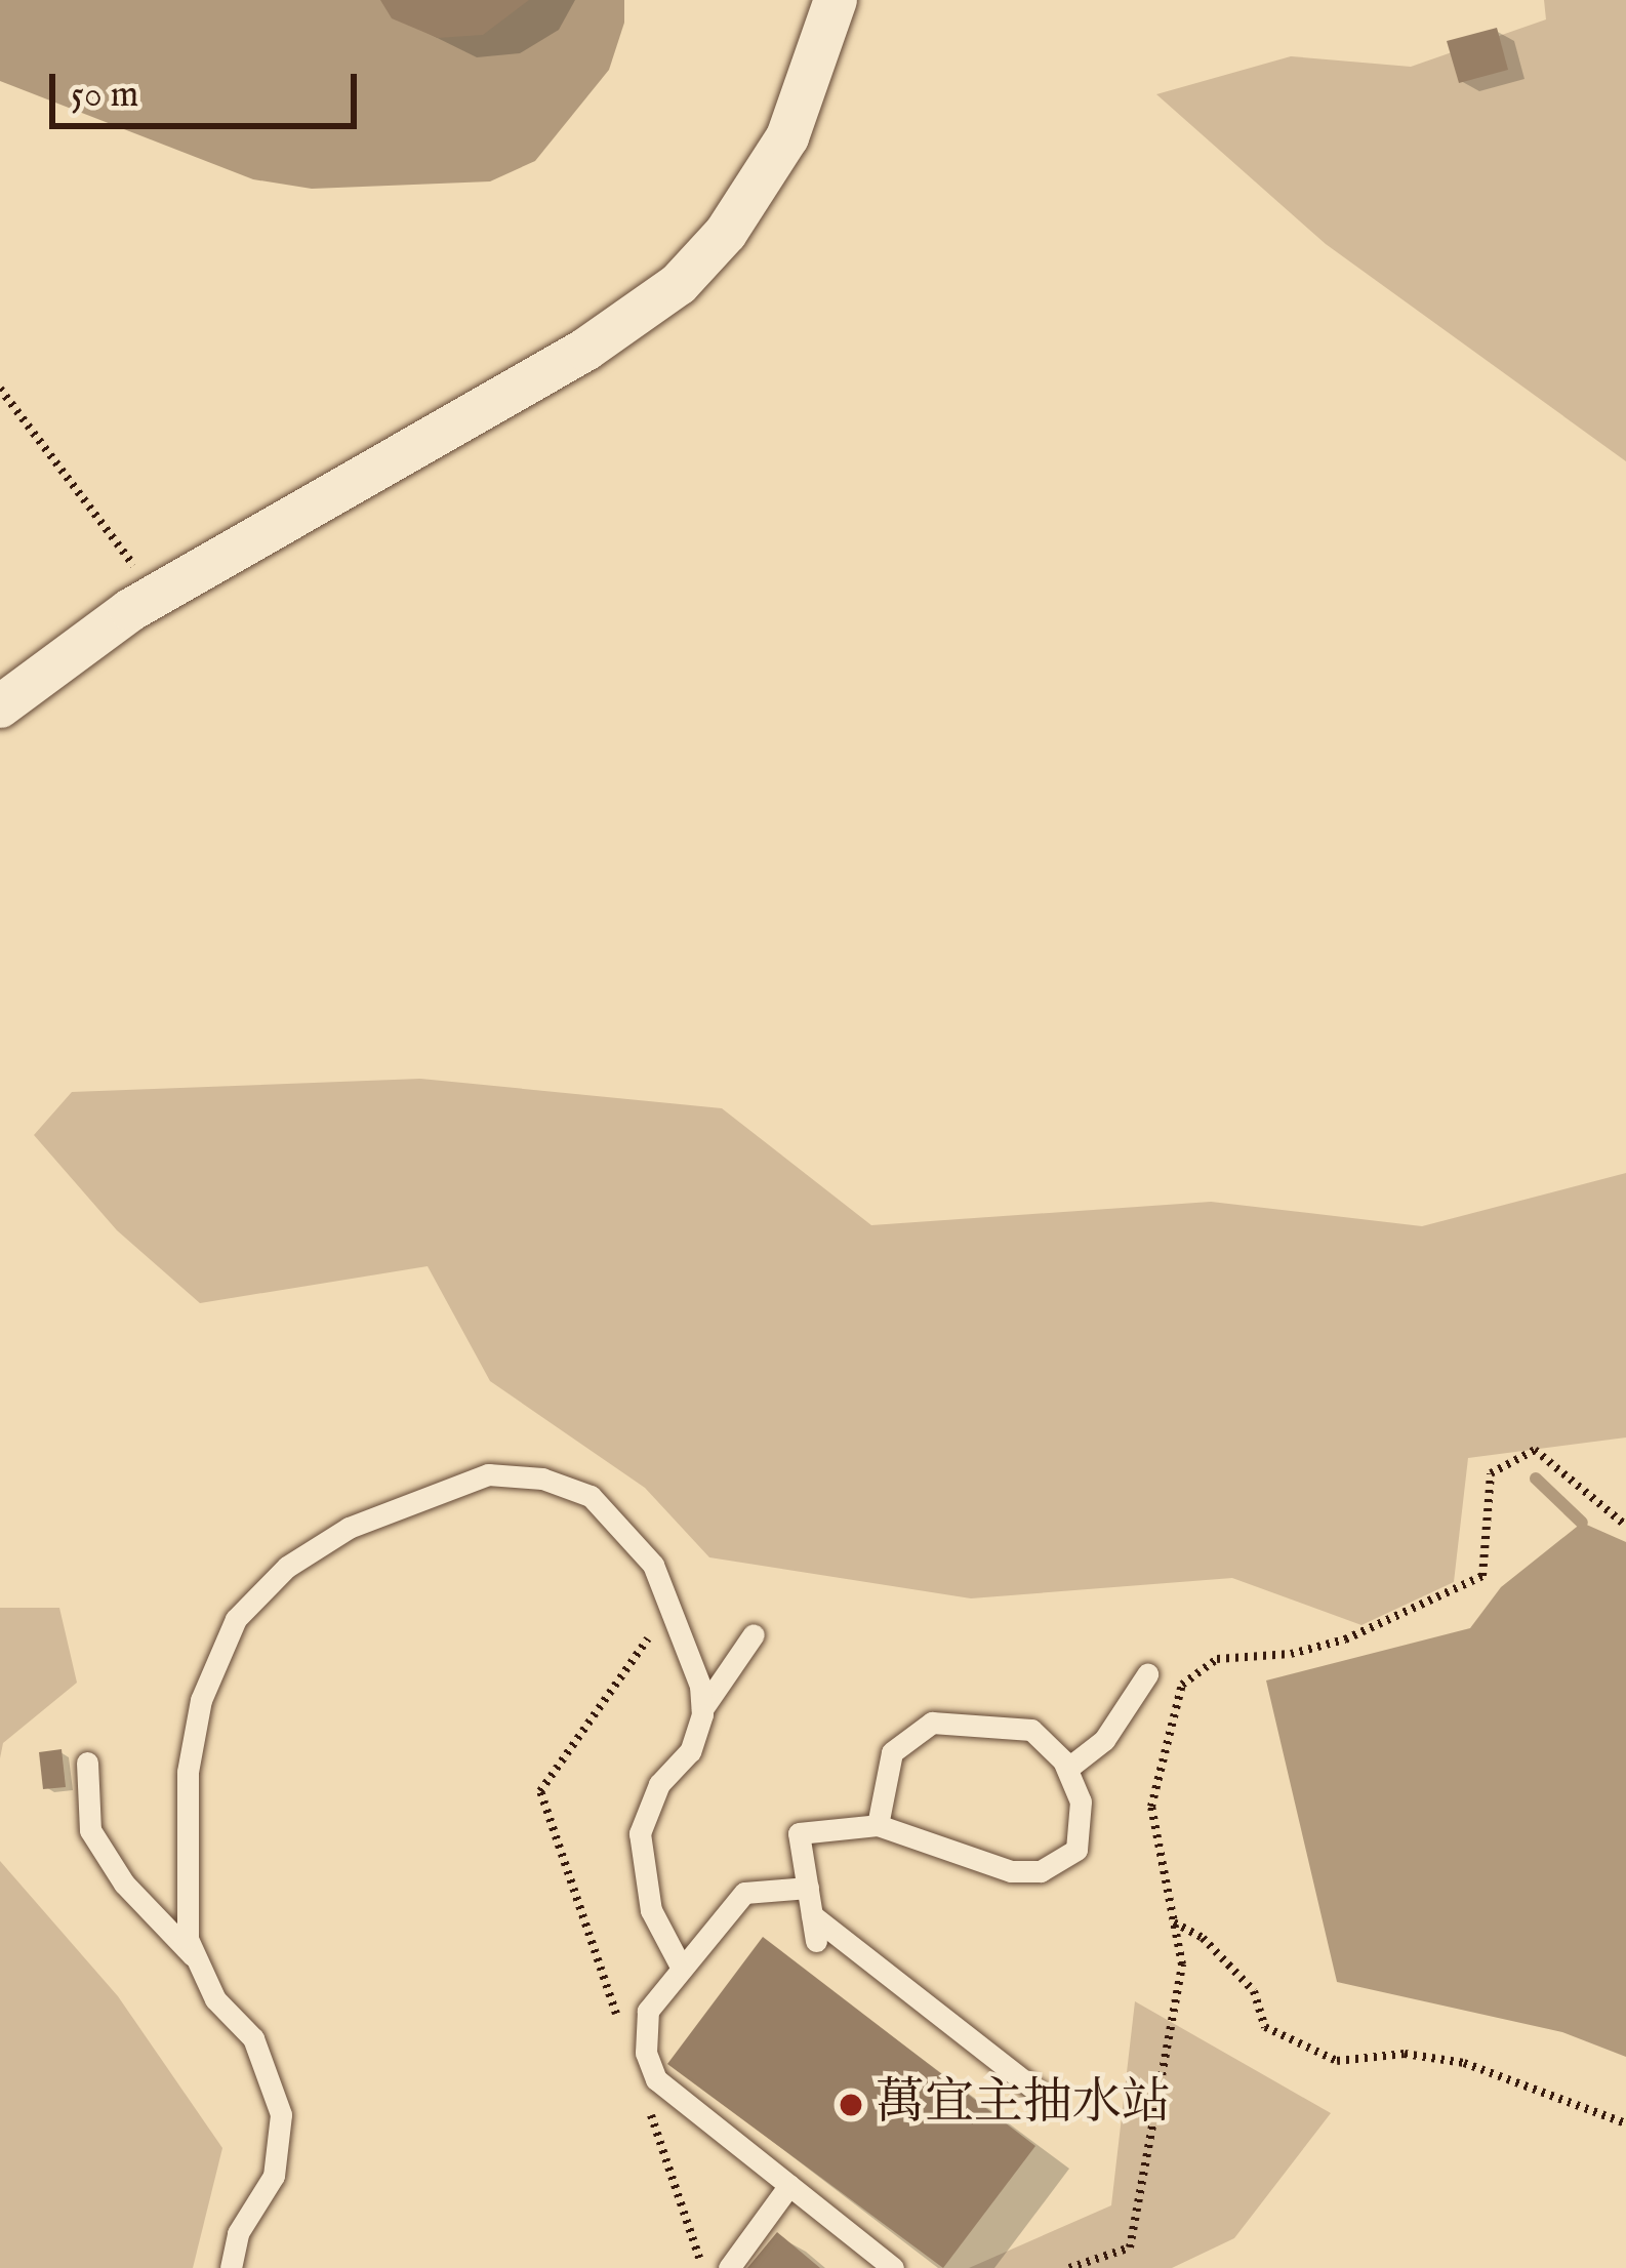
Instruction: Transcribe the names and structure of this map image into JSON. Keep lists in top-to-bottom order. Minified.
{"places":["萬宜主抽水站"],"scale_bar":"50 m"}
